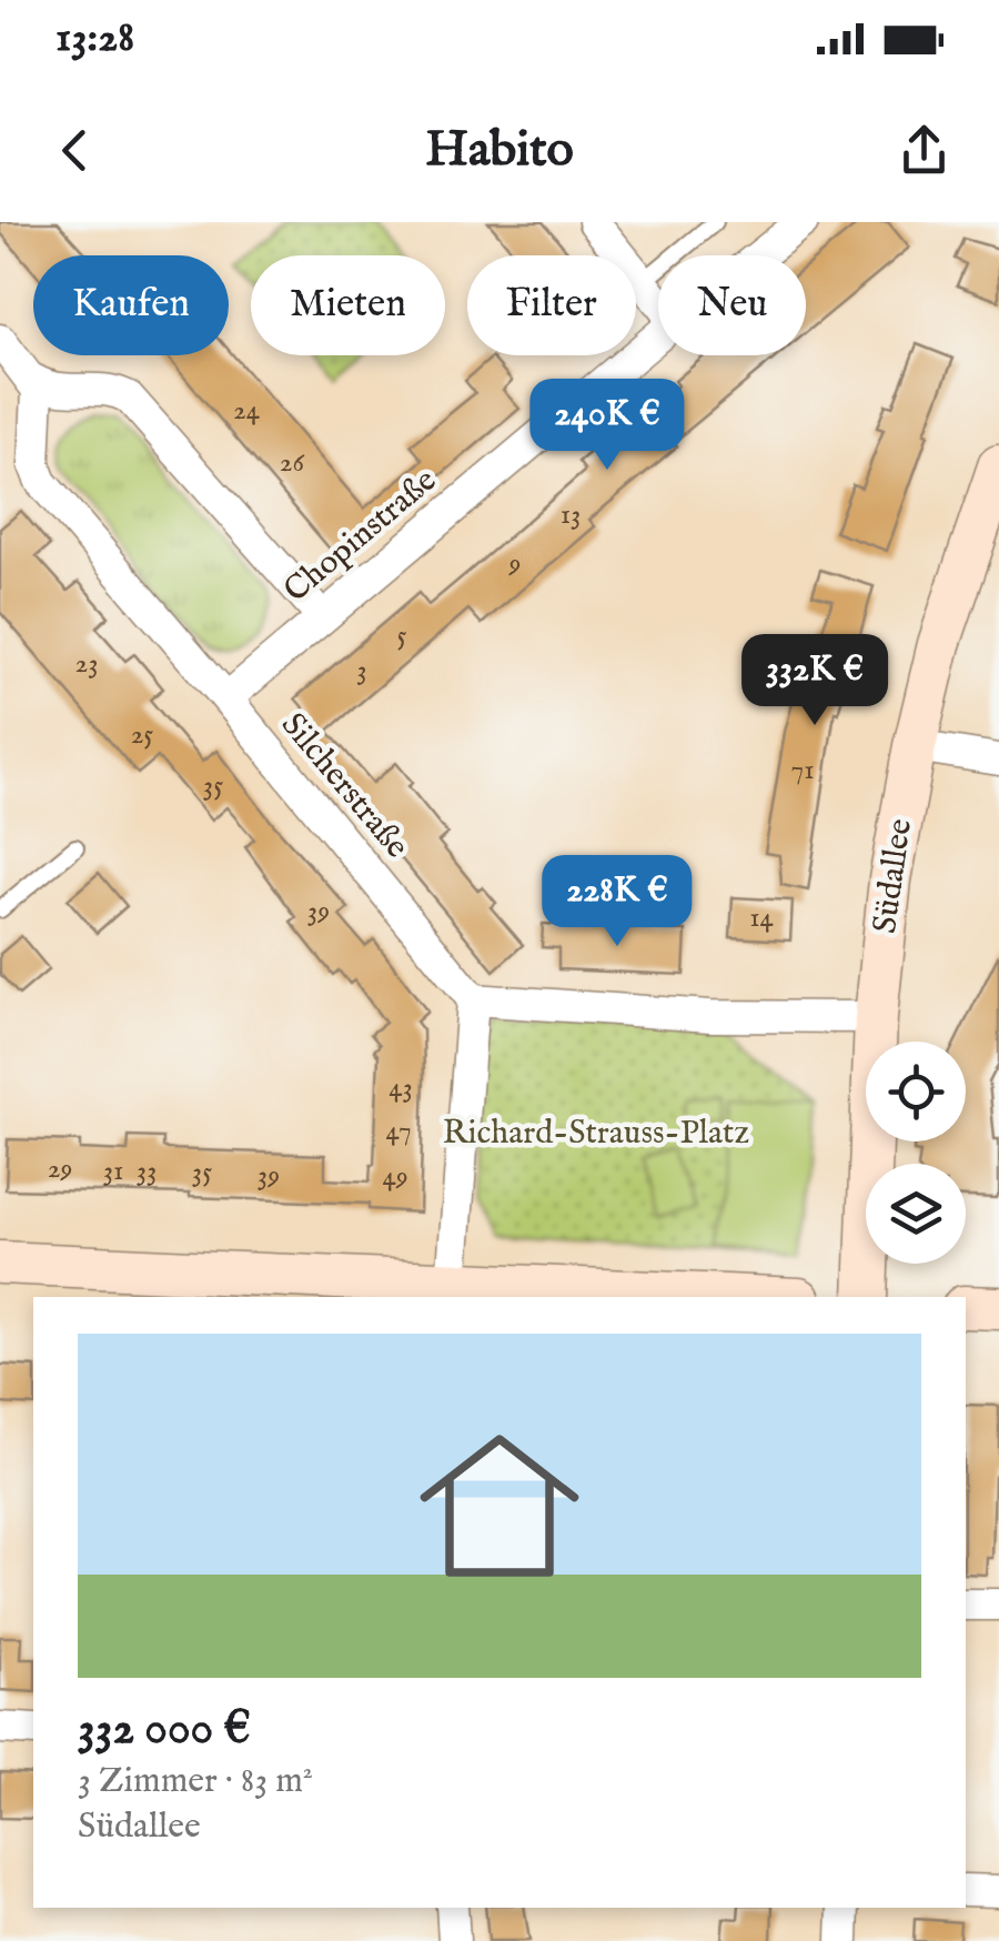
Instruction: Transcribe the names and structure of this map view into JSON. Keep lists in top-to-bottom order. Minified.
{"streets":{"street":["Chopinstraße","Silcherstraße","Südallee"]},"crossings":[["Chopinstraße","Silcherstraße"]],"parks":["Richard-Strauss-Platz"],"house_numbers":["24","26","13","9","5","23","3","25","71","35","39","14","43","47","29","31","33","35","39","49"],"page":{"status":"13:28","header":"Habito","chip":["Kaufen","Mieten","Filter","Neu"],"price":["240K €","332K €","228K €"],"list":[{"name":"332 000 €","note":"3 Zimmer · 83 m² · Südallee"}]}}
